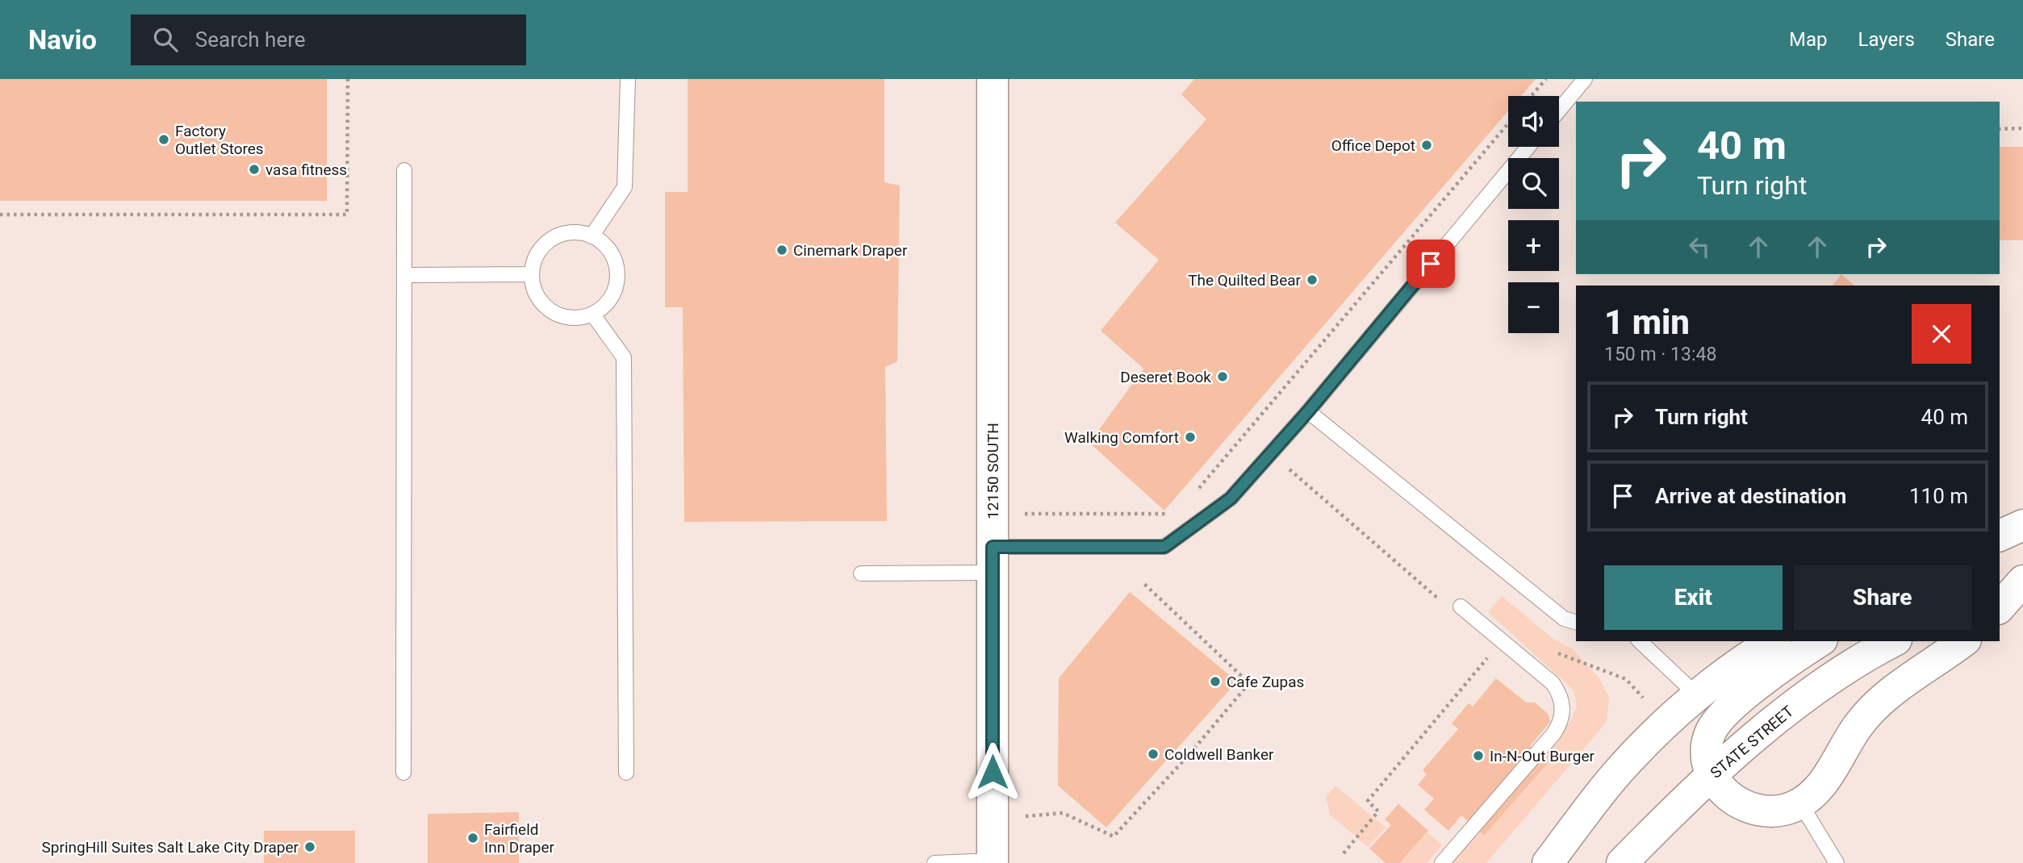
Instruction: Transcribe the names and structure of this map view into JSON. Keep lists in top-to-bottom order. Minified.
{"streets":{"main road":["12150 SOUTH","STATE STREET"]},"places":["Factory Outlet Stores","Office Depot","vasa fitness","Cinemark Draper","The Quilted Bear","Deseret Book","Walking Comfort","Cafe Zupas","Coldwell Banker","In-N-Out Burger","Fairfield Inn Draper","SpringHill Suites Salt Lake City Draper"],"page":{"header":"Navio","search":"Search here","nav":["Map","Layers","Share"],"map_buttons":["+","−"],"turn":["40 m","Turn right"],"heading":["1 min","150 m · 13:48"],"list":[{"name":"Turn right","value":"40 m"},{"name":"Arrive at destination","value":"110 m"}],"buttons":["Exit","Share"]}}
